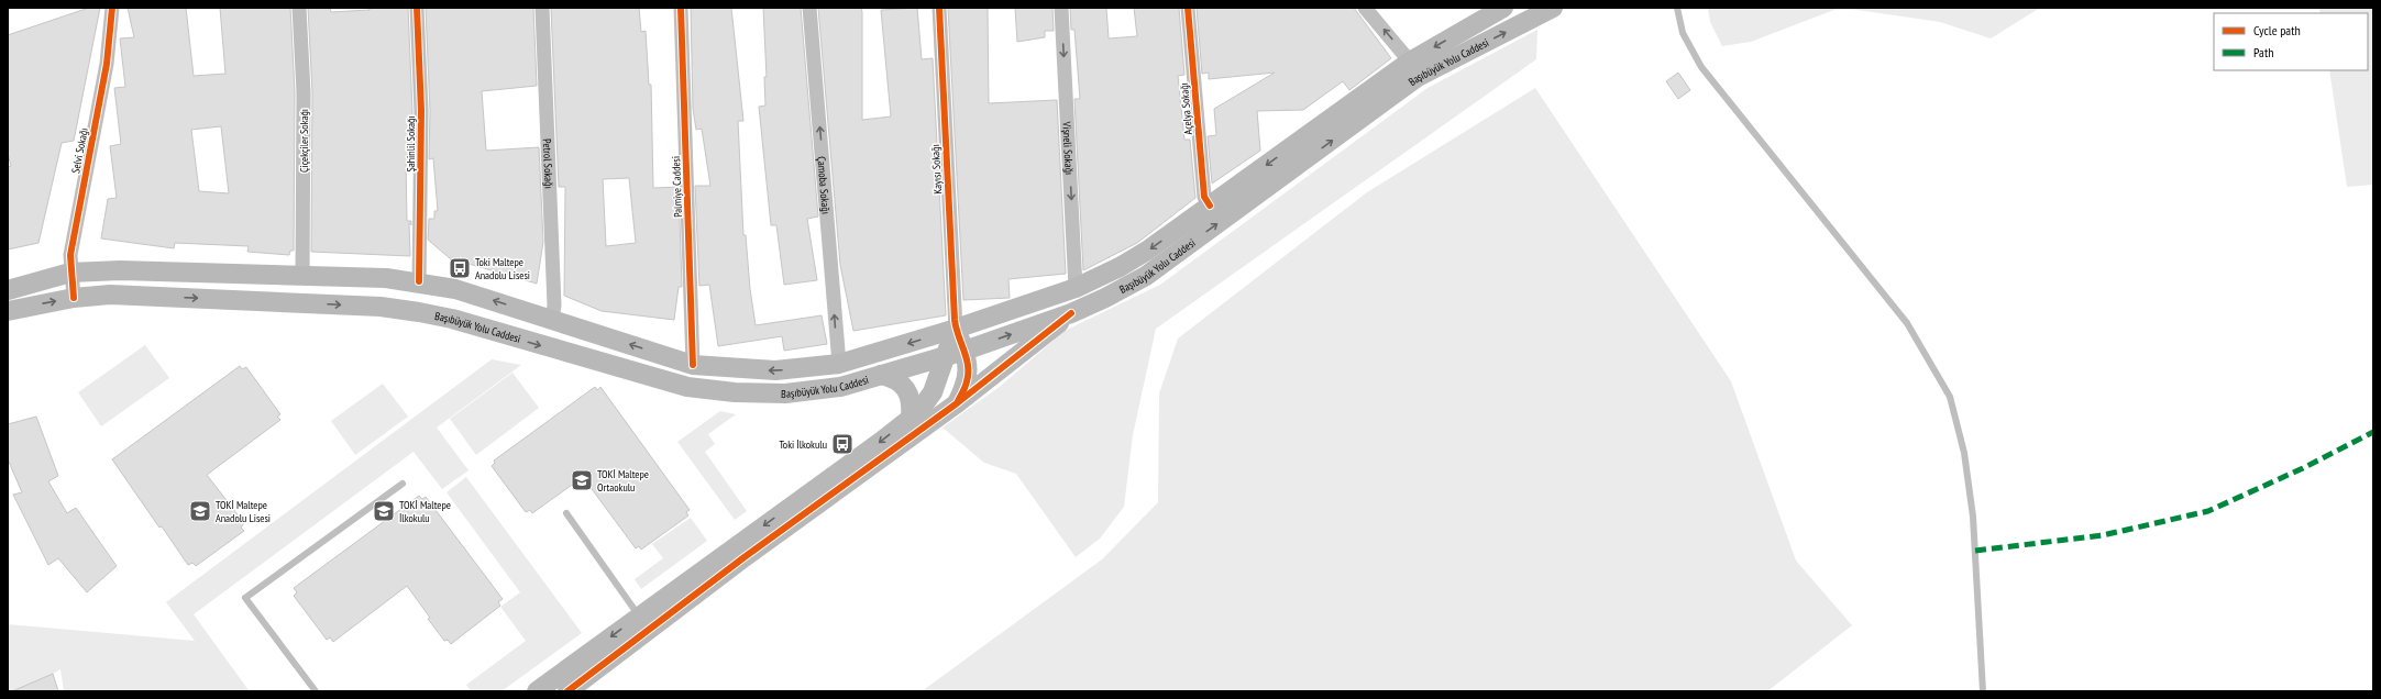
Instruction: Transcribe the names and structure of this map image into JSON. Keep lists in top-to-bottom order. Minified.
{"streets":{"main road":["Başıbüyük Yolu Caddesi"],"street":["Açelya Sokağı","Çiçekçiler Sokağı","Şahinlil Sokağı","Vişneli Sokağı","Selvi Sokağı","Petrol Sokağı","Kayısı Sokağı","Çamoba Sokağı","Palmiye Caddesi"]},"crossings":[["Başıbüyük Yolu Caddesi","Açelya Sokağı"],["Başıbüyük Yolu Caddesi","Çiçekçiler Sokağı"],["Başıbüyük Yolu Caddesi","Şahinlil Sokağı"],["Başıbüyük Yolu Caddesi","Vişneli Sokağı"],["Başıbüyük Yolu Caddesi","Selvi Sokağı"],["Başıbüyük Yolu Caddesi","Petrol Sokağı"],["Başıbüyük Yolu Caddesi","Kayısı Sokağı"],["Başıbüyük Yolu Caddesi","Çamoba Sokağı"],["Başıbüyük Yolu Caddesi","Palmiye Caddesi"]],"one_way":["Vişneli Sokağı","Çamoba Sokağı"],"places":{"bus stop":["Toki Maltepe Anadolu Lisesi","Toki İlkokulu"],"school or university":["TOKİ Maltepe Ortaokulu","TOKİ Maltepe Anadolu Lisesi","TOKİ Maltepe İlkokulu"]},"legend":["Cycle path","Path"]}
